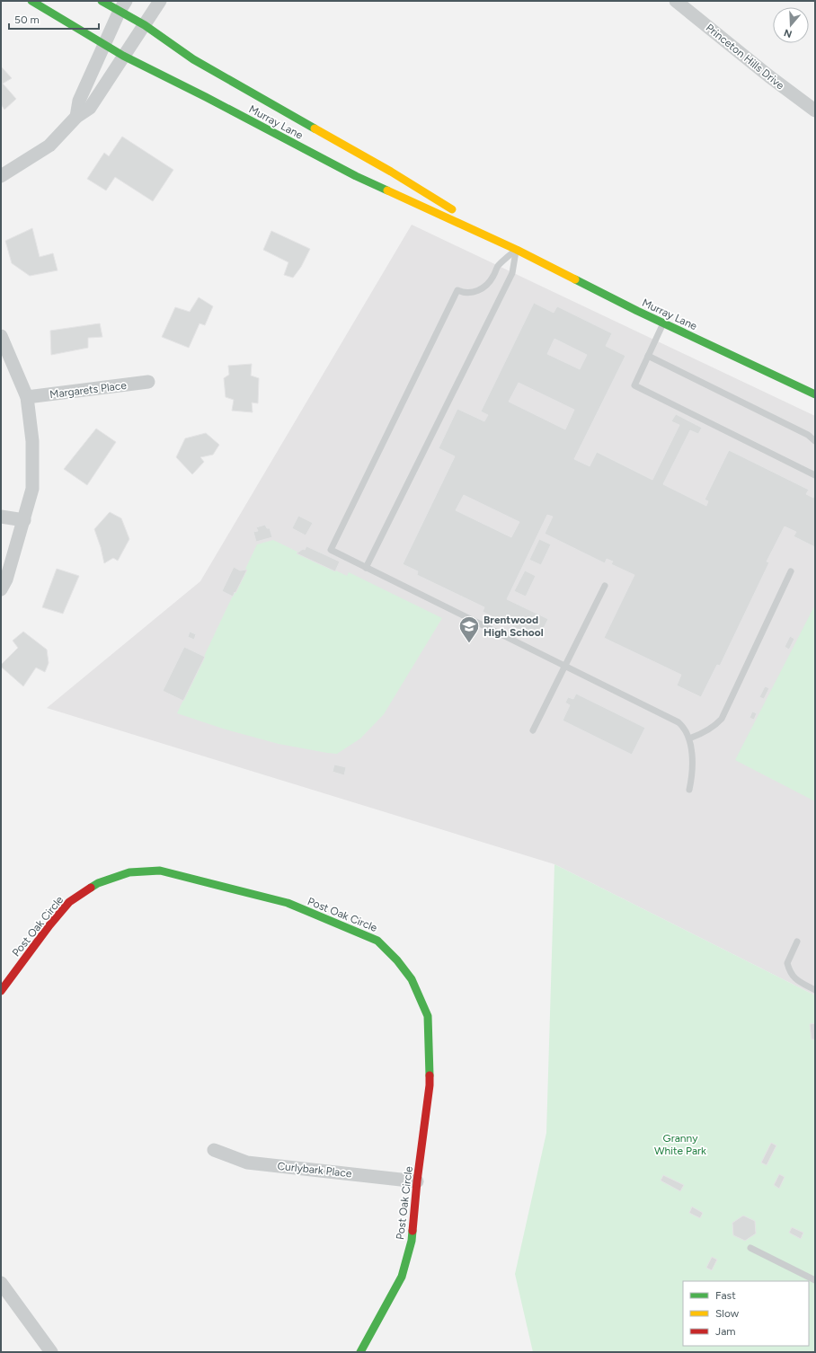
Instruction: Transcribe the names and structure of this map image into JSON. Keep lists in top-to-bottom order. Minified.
{"streets":{"main road":["Murray Lane","Post Oak Circle"],"street":["Princeton Hills Drive","Margarets Place","Curlybark Place"]},"crossings":[["Post Oak Circle","Curlybark Place"]],"parks":["Granny White Park"],"places":{"school or university":["Brentwood High School"]},"legend":["Fast","Slow","Jam"],"scale_bar":"50 m","north":"bottom"}
